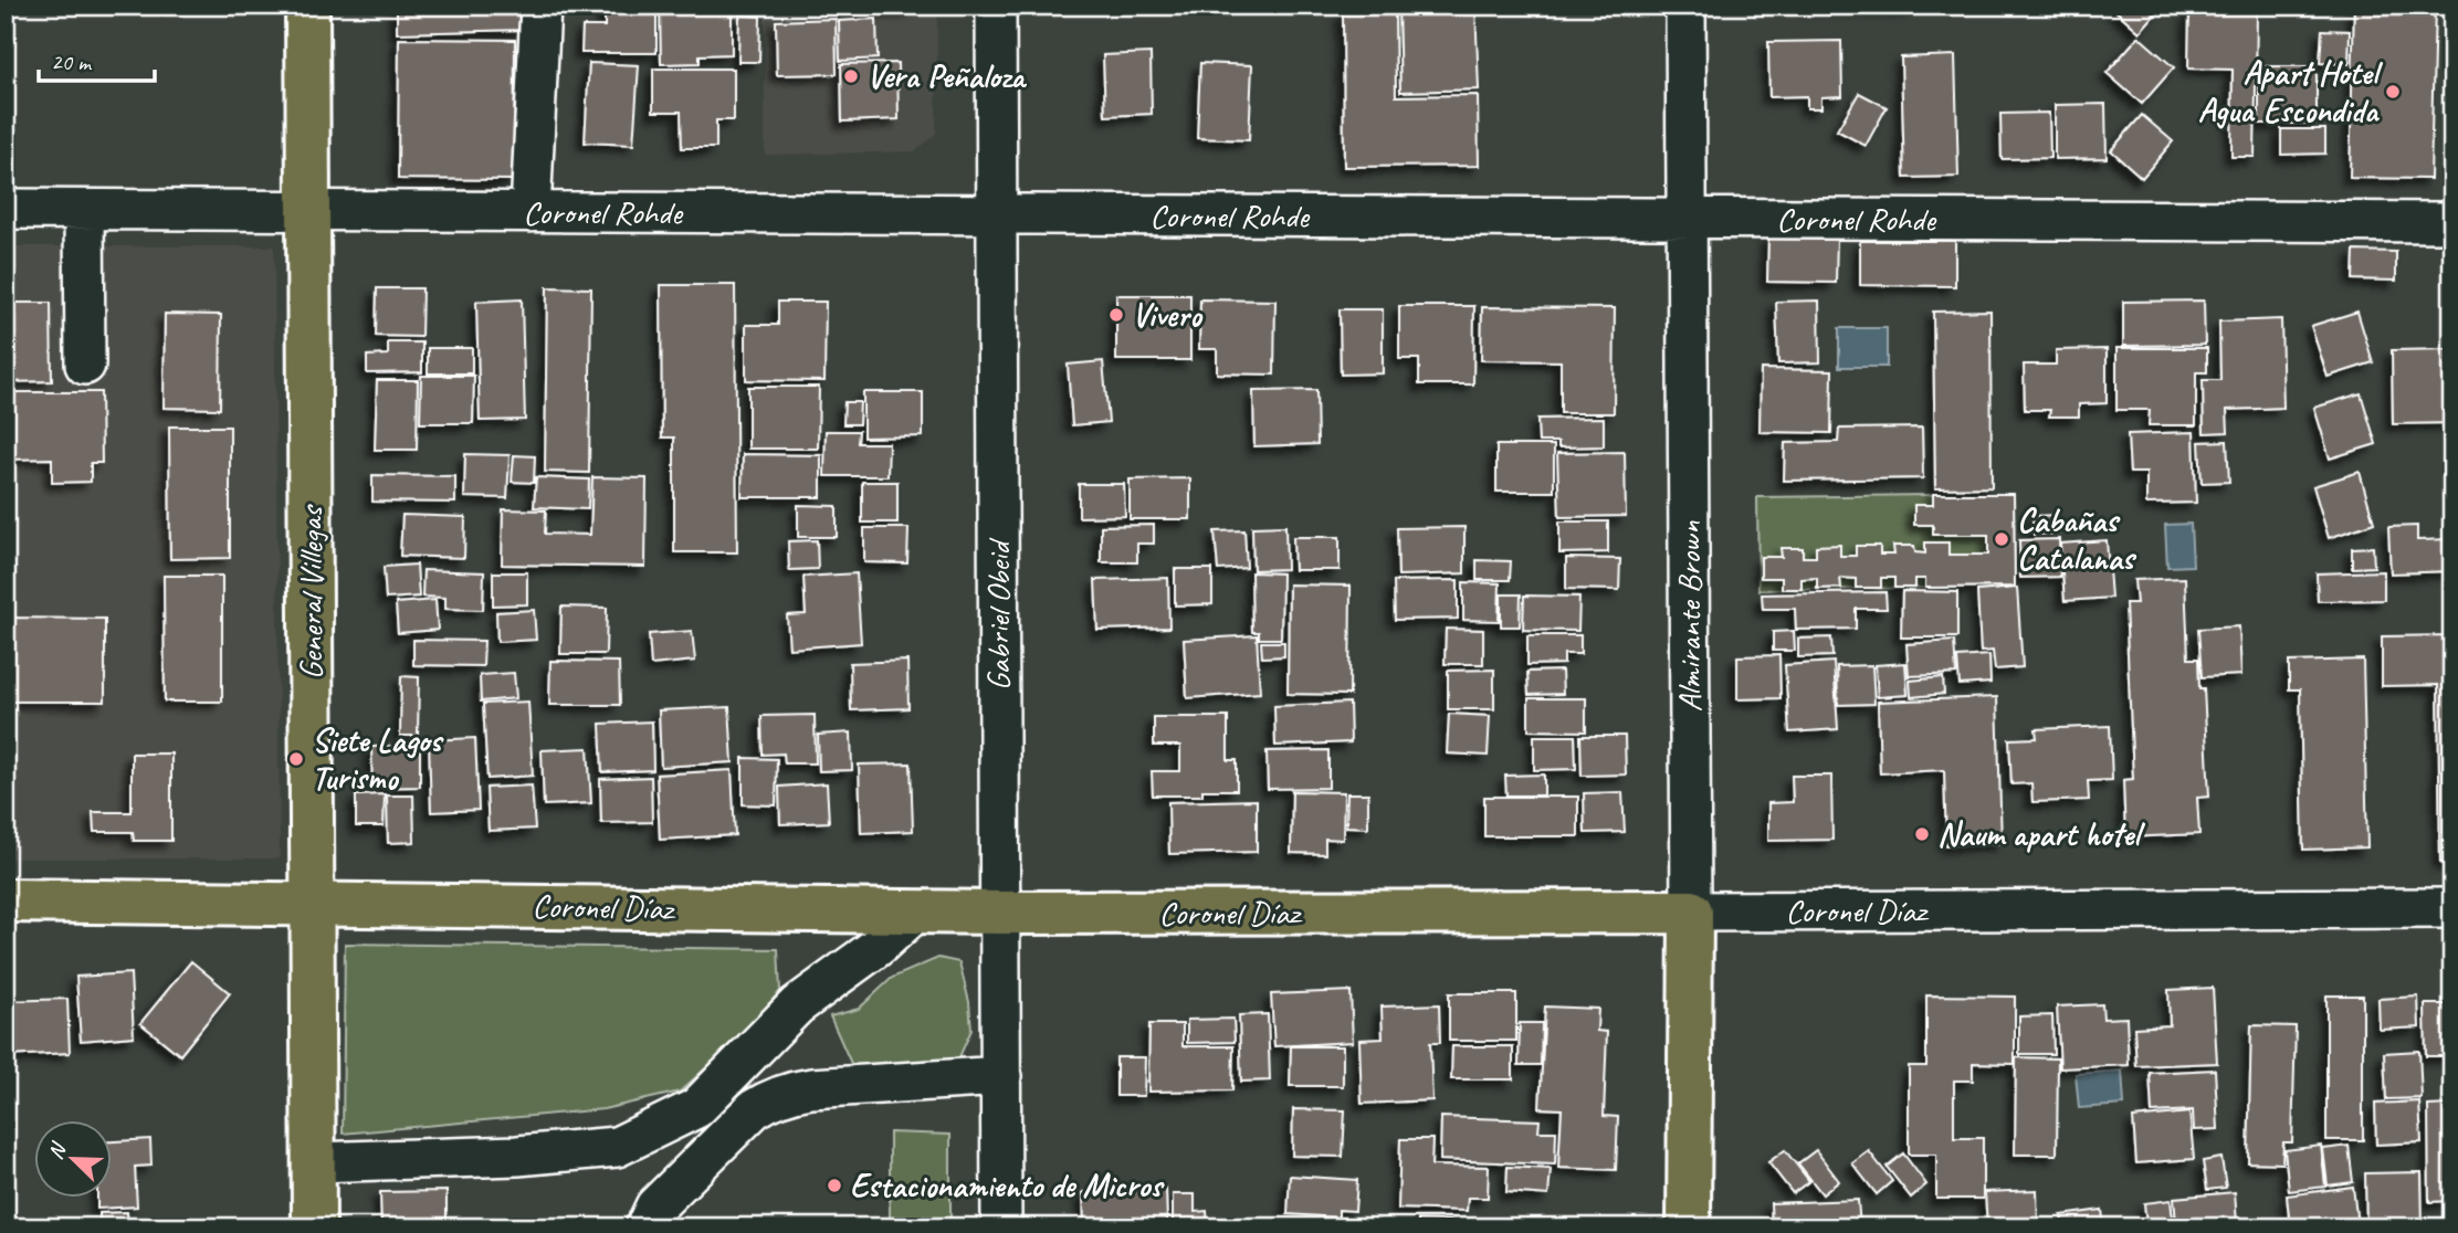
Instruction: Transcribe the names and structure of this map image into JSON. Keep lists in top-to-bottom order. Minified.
{"streets":{"main road":["General Villegas","Almirante Brown","Coronel Díaz"],"street":["Coronel Rohde","Gabriel Obeid"]},"crossings":[["Coronel Rohde","General Villegas"],["Coronel Rohde","Gabriel Obeid"],["Coronel Rohde","Almirante Brown"],["General Villegas","Coronel Díaz"],["Gabriel Obeid","Coronel Díaz"],["Almirante Brown","Coronel Díaz"]],"places":["Vera Peñaloza","Apart Hotel Agua Escondida","Vivero","Cabañas Catalanas","Siete Lagos Turismo","Naum apart hotel","Estacionamiento de Micros"],"scale_bar":"20 m","north":"top left"}
